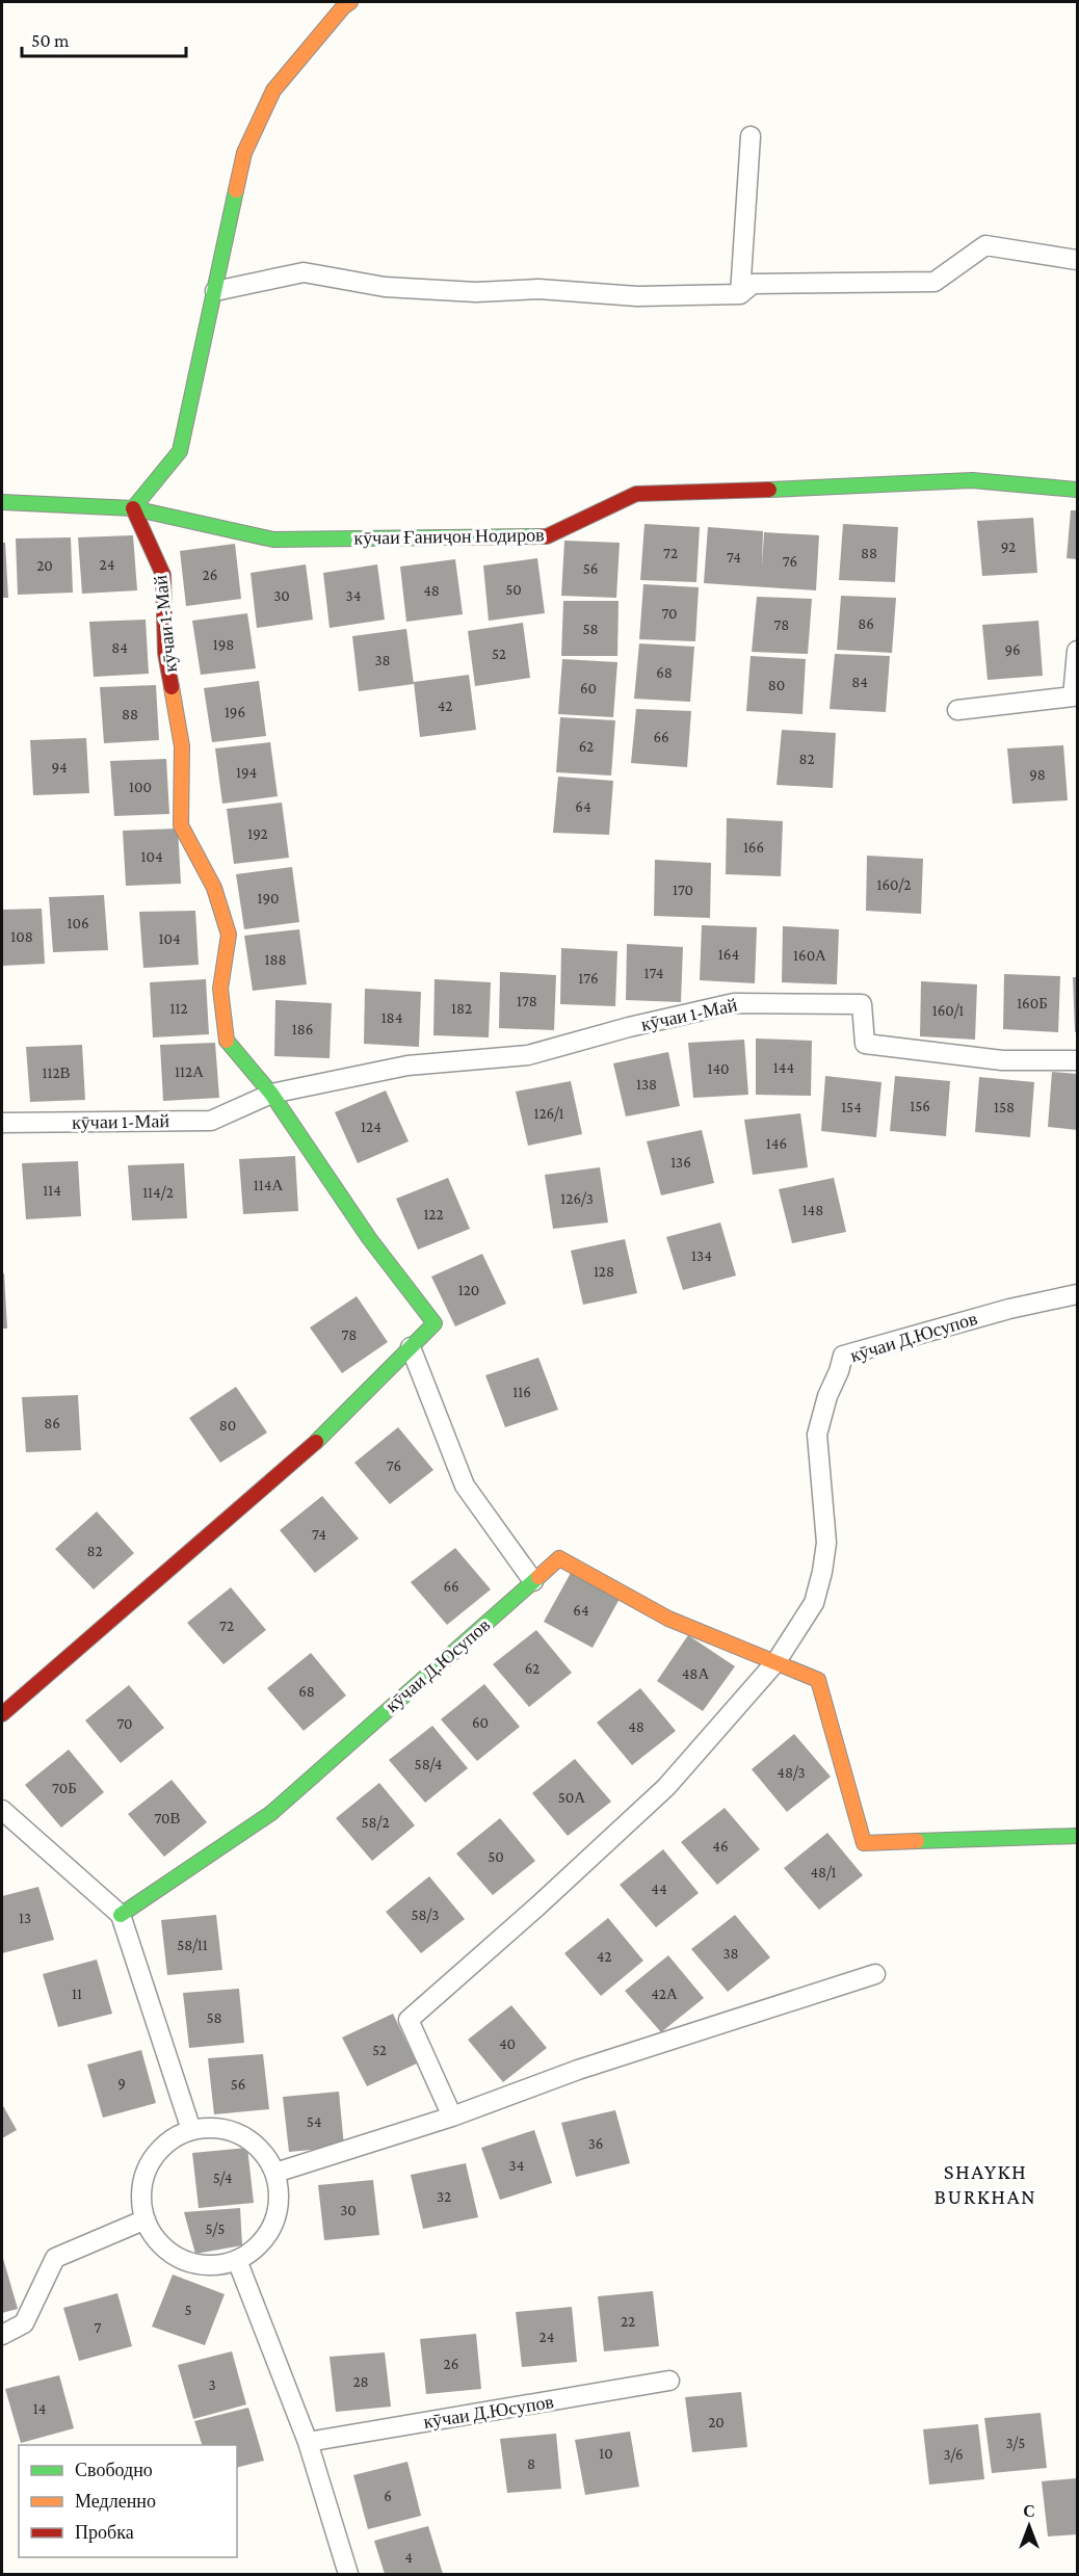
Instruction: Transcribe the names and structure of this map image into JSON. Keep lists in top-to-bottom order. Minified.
{"streets":{"street":["кӯчаи Ғаниҷон Нодиров","кӯчаи 1-Май","кӯчаи Д.Юсупов"]},"crossings":[["кӯчаи Ғаниҷон Нодиров","кӯчаи 1-Май"]],"districts":["SHAYKH BURKHAN"],"house_numbers":["92","72","88","74","76","24","20","56","26","50","48","30","34","70","86","78","58","198","84","96","52","38","68","84","80","60","42","196","88","66","62","82","94","194","98","100","64","192","166","104","160/2","170","190","106","108","104","164","160А","188","174","176","178","160Б","112","182","160/1","184","186","144","140","112А","112В","138","156","154","158","126/1","124","146","136","114А","114","114/2","126/3","148","122","134","128","120","78","116","86","80","76","74","82","66","64","72","62","48А","68","60","70","48","58/4","48/3","70Б","50А","70В","58/2","46","50","48/1","44","58/3","13","58/11","38","42","11","42А","58","40","52","9","56","54","36","34","5/4","32","30","5/5","5","22","7","24","26","28","3","14","20","3/5","10","3/6","8","6","4"],"legend":["Свободно","Медленно","Пробка"],"scale_bar":"50 m","north":"top"}
